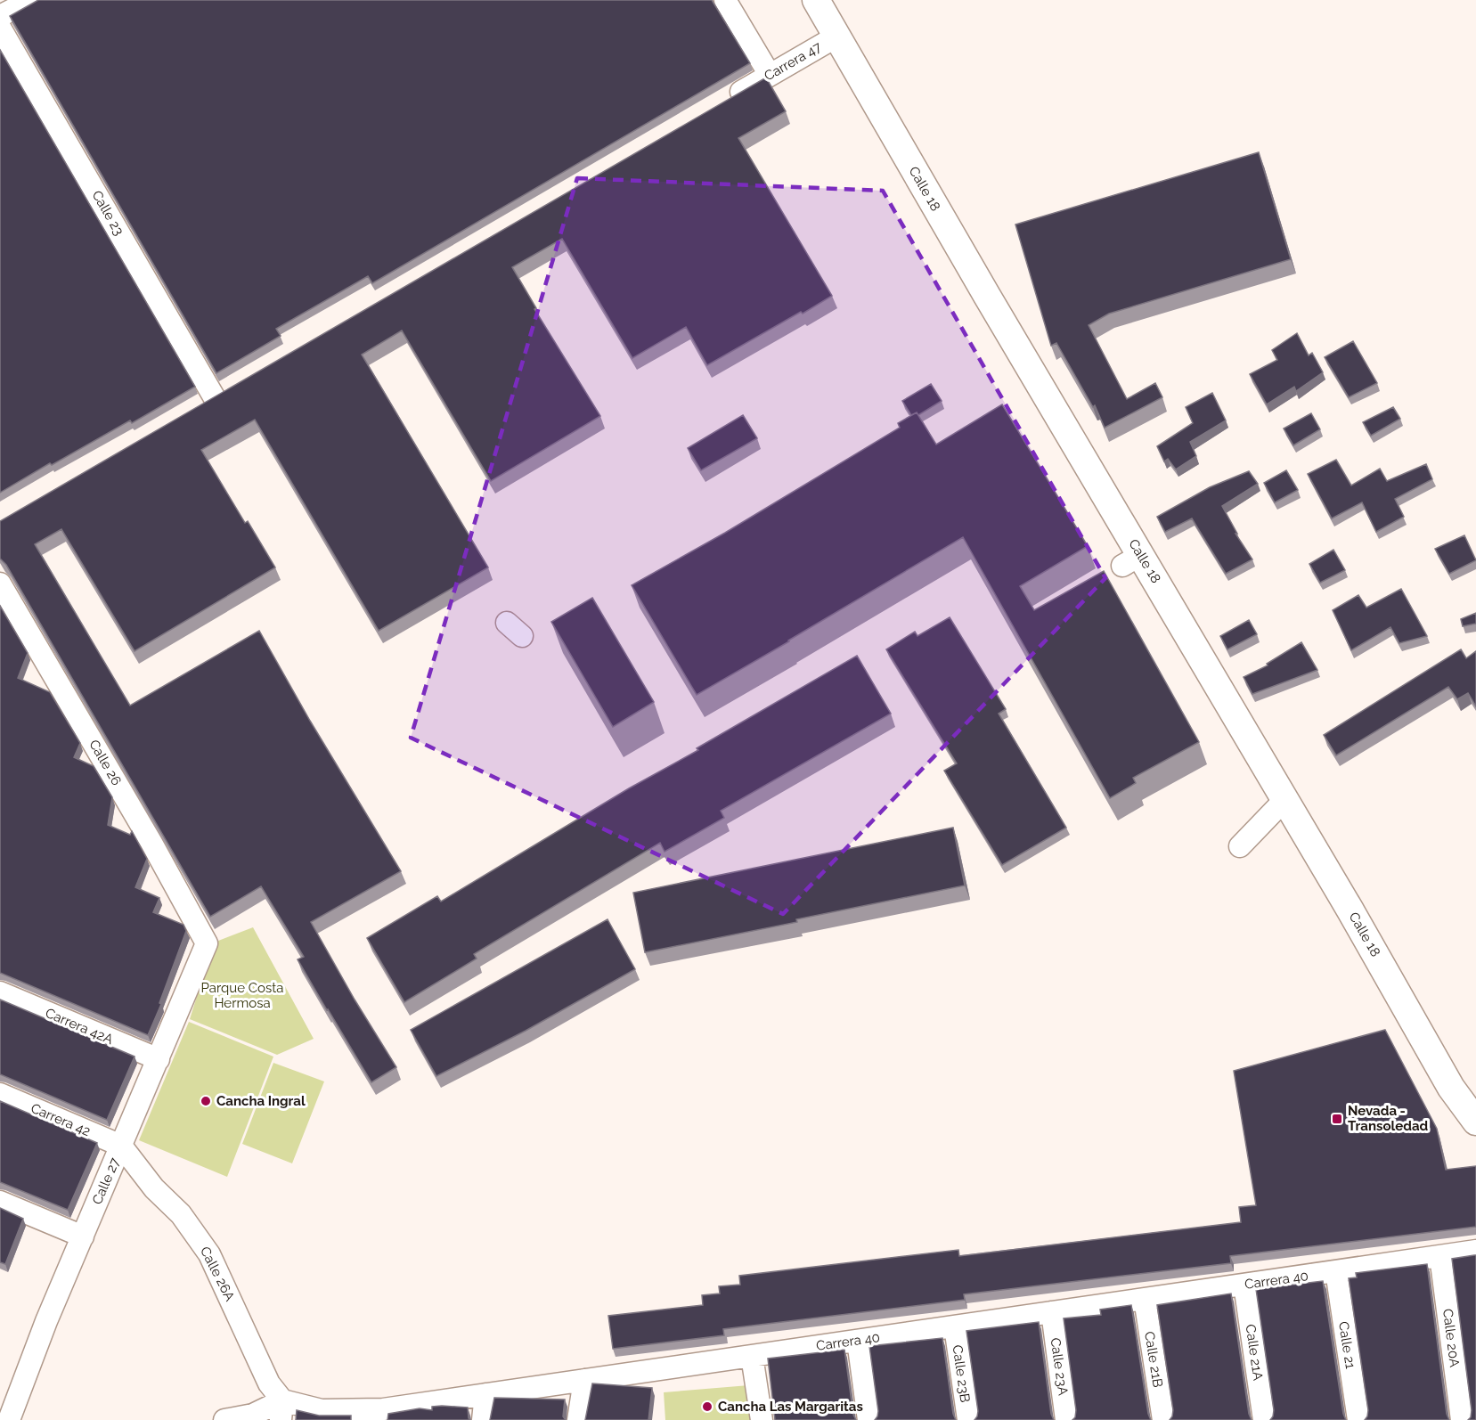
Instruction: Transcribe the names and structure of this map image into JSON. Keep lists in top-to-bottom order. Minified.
{"streets":{"main road":["Calle 18"],"street":["Carrera 47","Calle 23","Calle 26","Carrera 42A","Carrera 42","Calle 27","Calle 26A","Carrera 40","Calle 20A","Calle 21","Calle 21A","Calle 21B","Calle 23A","Calle 23B"]},"crossings":[["Carrera 47","Calle 18"],["Calle 26","Calle 27"],["Carrera 42A","Calle 27"],["Carrera 42","Calle 27"],["Carrera 42","Calle 26A"],["Calle 27","Calle 26A"],["Calle 26A","Carrera 40"],["Carrera 40","Calle 20A"],["Carrera 40","Calle 21"],["Carrera 40","Calle 21A"],["Carrera 40","Calle 21B"],["Carrera 40","Calle 23A"],["Carrera 40","Calle 23B"]],"parks":["Parque Costa Hermosa"],"places":{"other":["Cancha Ingral","Cancha Las Margaritas"],"transit":["Nevada - Transoledad"]}}
